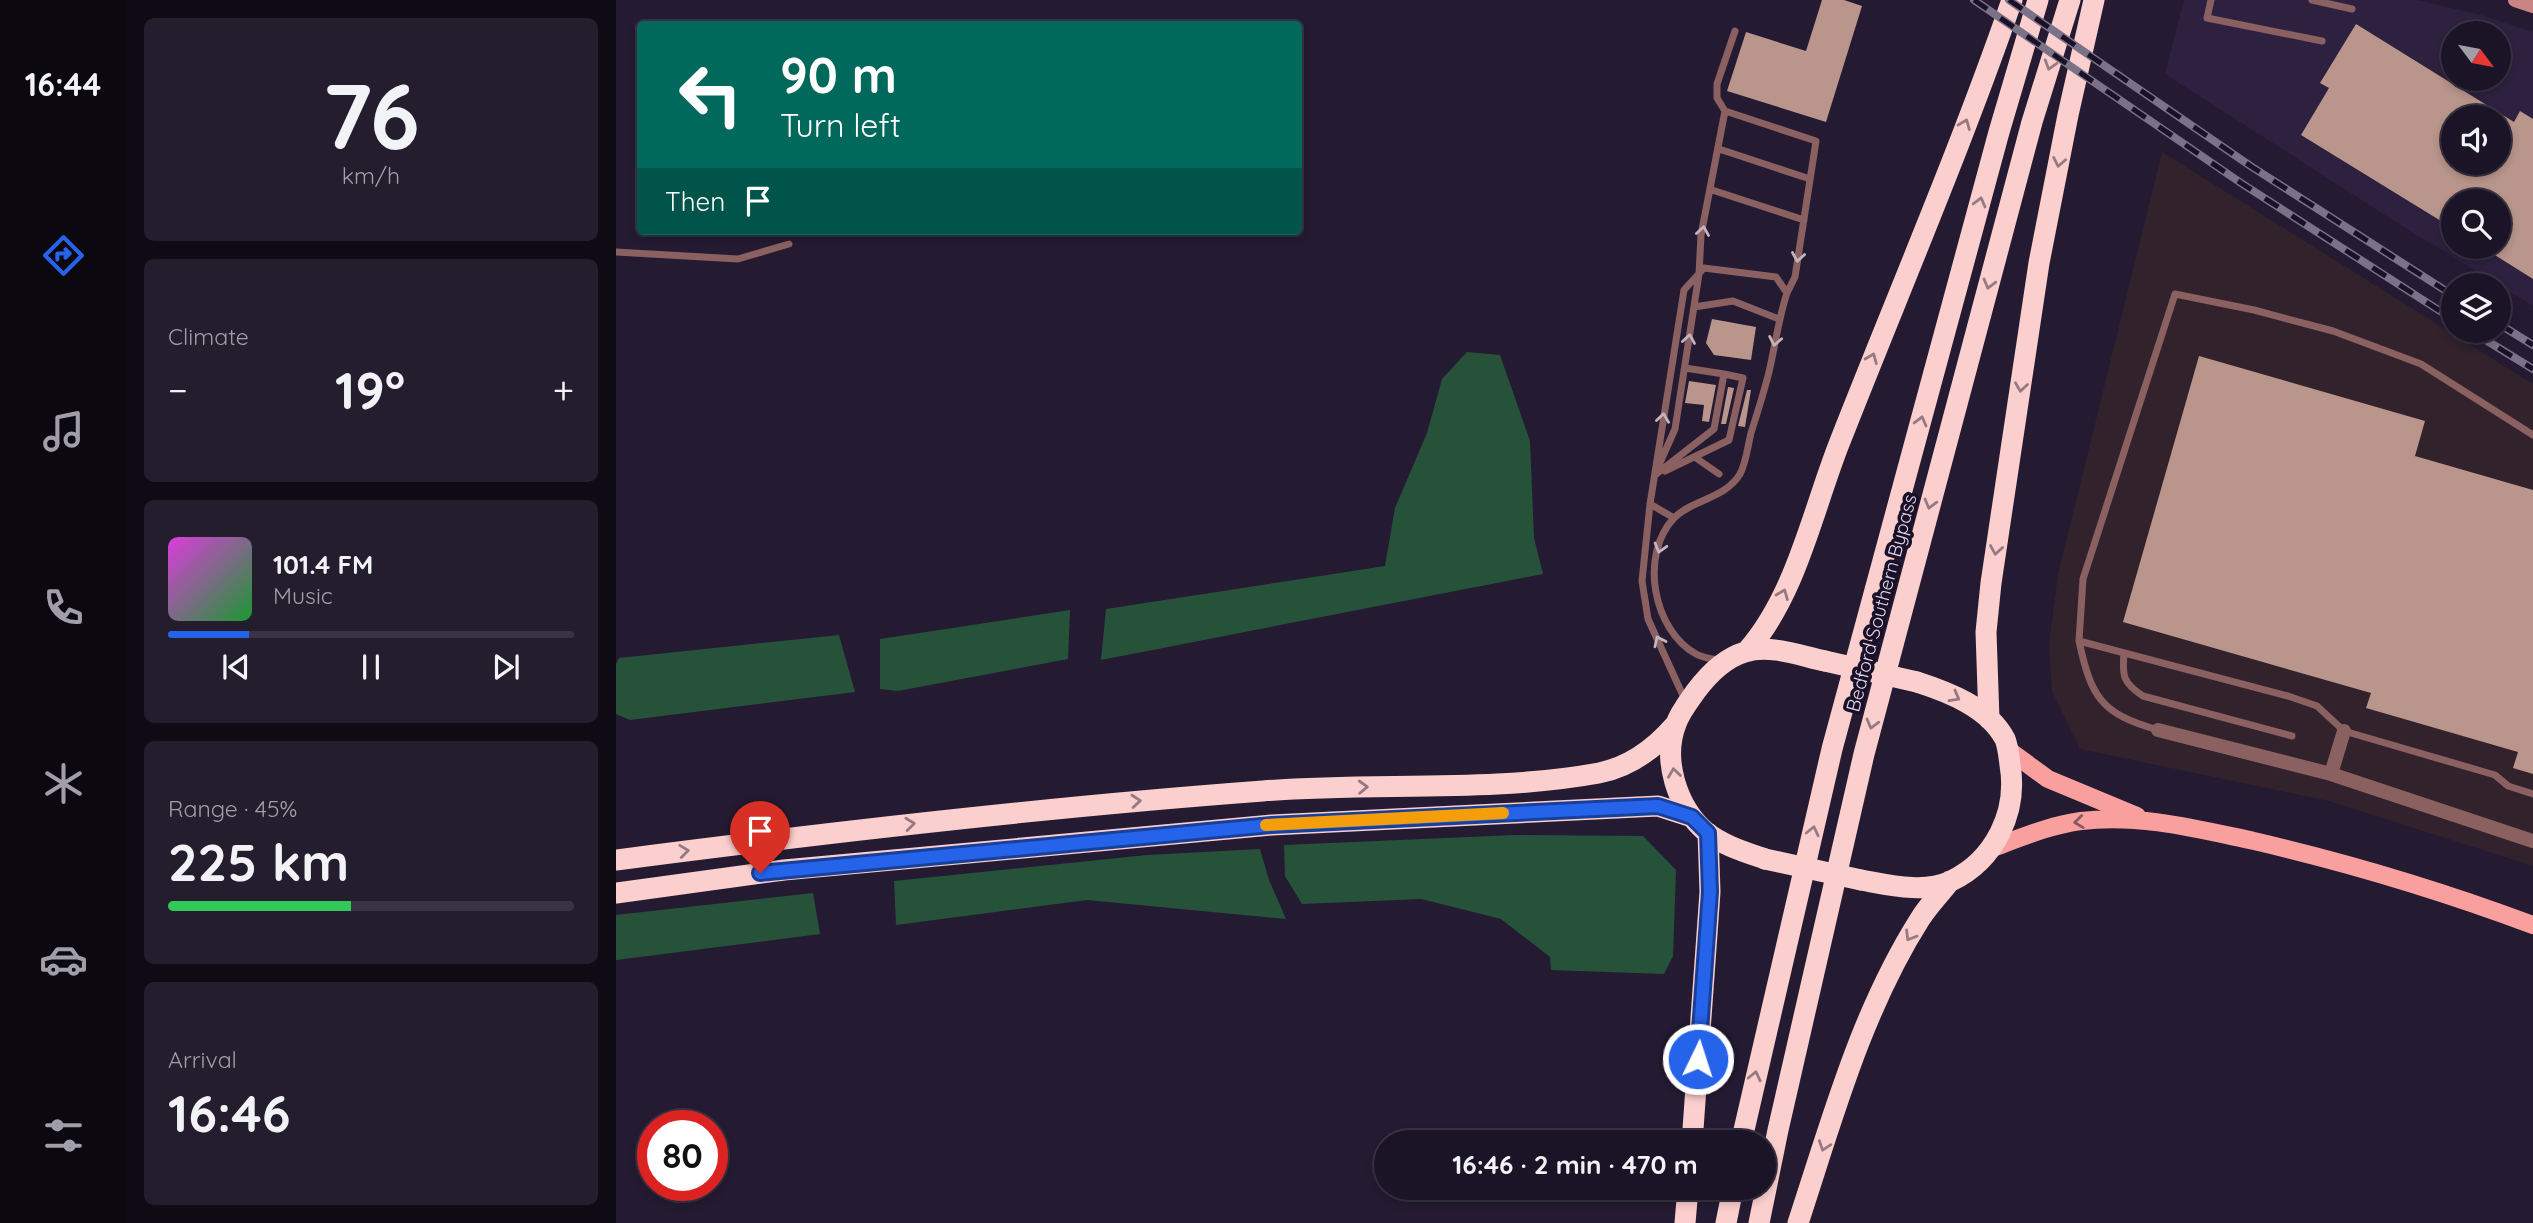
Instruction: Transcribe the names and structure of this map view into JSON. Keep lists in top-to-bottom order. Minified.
{"streets":{"highway":["Bedford Southern Bypass"]},"north":"bottom right","page":{"tabs":"16:44","tile":[["76","km/h"],"Climate",["Range · 45%","225 km"],["Arrival","16:46"]],"turn":["90 m","Turn left"],"then":"Then","heat":["−","19°","+"],"song":["101.4 FM","Music"],"limit":"80","trip":"16:46 · 2 min · 470 m"}}
